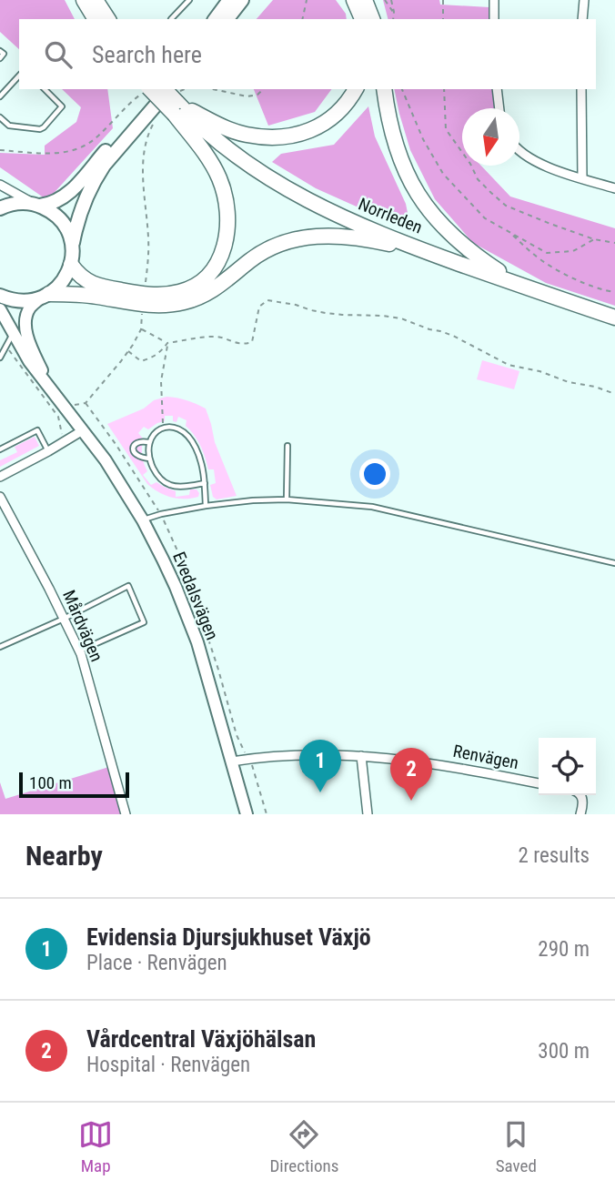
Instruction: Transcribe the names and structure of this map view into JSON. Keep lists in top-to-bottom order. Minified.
{"streets":{"highway":["Norrleden"],"street":["Evedalsvägen","Mårdvägen","Renvägen"]},"crossings":[["Evedalsvägen","Renvägen"]],"scale_bar":"100 m","north":"bottom","page":{"search":"Search here","pins":["1","2"],"scale":"100 m","heading":["Nearby","2 results"],"list":[{"mark":"1","name":"Evidensia Djursjukhuset Växjö","note":"Place · Renvägen","value":"290 m"},{"mark":"2","name":"Vårdcentral Växjöhälsan","note":"Hospital · Renvägen","value":"300 m"}],"nav":["Map","Directions","Saved"]}}
